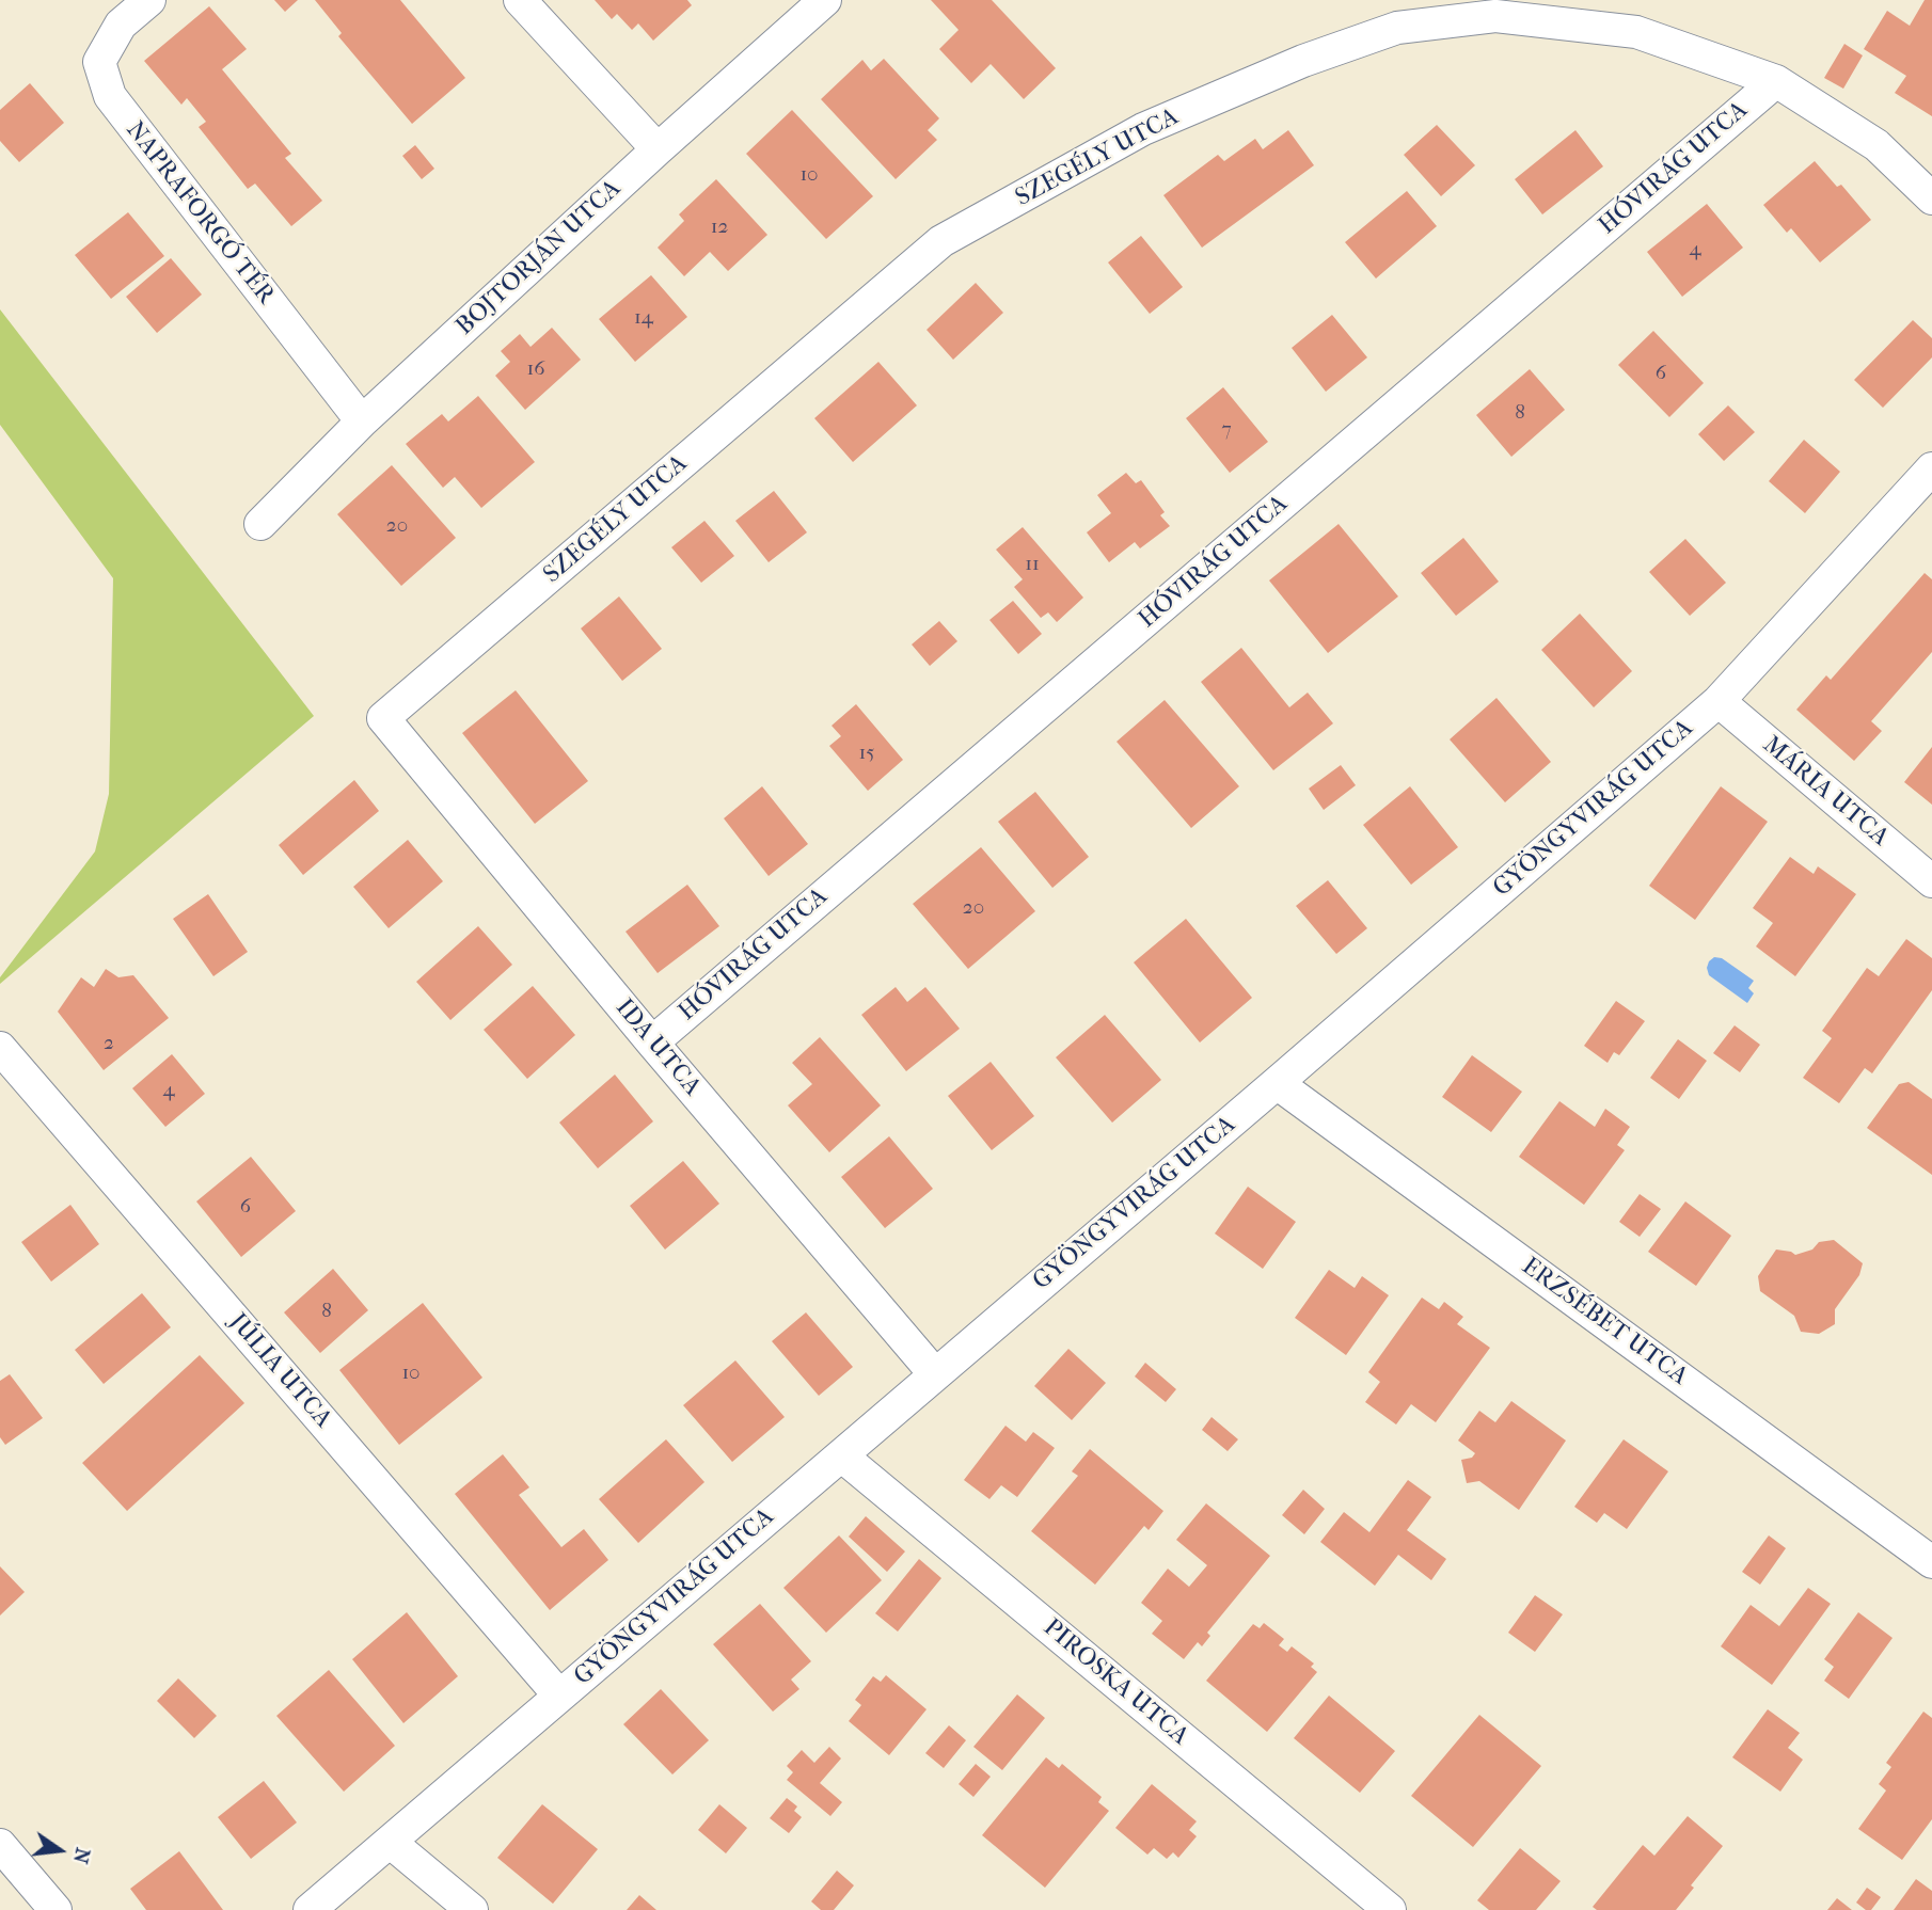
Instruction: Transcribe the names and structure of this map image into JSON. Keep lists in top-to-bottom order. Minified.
{"streets":{"street":["SZEGÉLY UTCA","HÓVIRÁG UTCA","NAPRAFORGÓ TÉR","BOJTORJÁN UTCA","MÁRIA UTCA","GYÖNGYVIRÁG UTCA","IDA UTCA","ERZSÉBET UTCA","JÚLIA UTCA","PIROSKA UTCA"]},"crossings":[["SZEGÉLY UTCA","HÓVIRÁG UTCA"],["SZEGÉLY UTCA","IDA UTCA"],["HÓVIRÁG UTCA","IDA UTCA"],["NAPRAFORGÓ TÉR","BOJTORJÁN UTCA"],["MÁRIA UTCA","GYÖNGYVIRÁG UTCA"],["GYÖNGYVIRÁG UTCA","IDA UTCA"],["GYÖNGYVIRÁG UTCA","ERZSÉBET UTCA"],["GYÖNGYVIRÁG UTCA","JÚLIA UTCA"],["GYÖNGYVIRÁG UTCA","PIROSKA UTCA"]],"house_numbers":["10","12","4","14","16","6","8","7","20","11","15","20","2","4","6","8","10"],"north":"right"}
